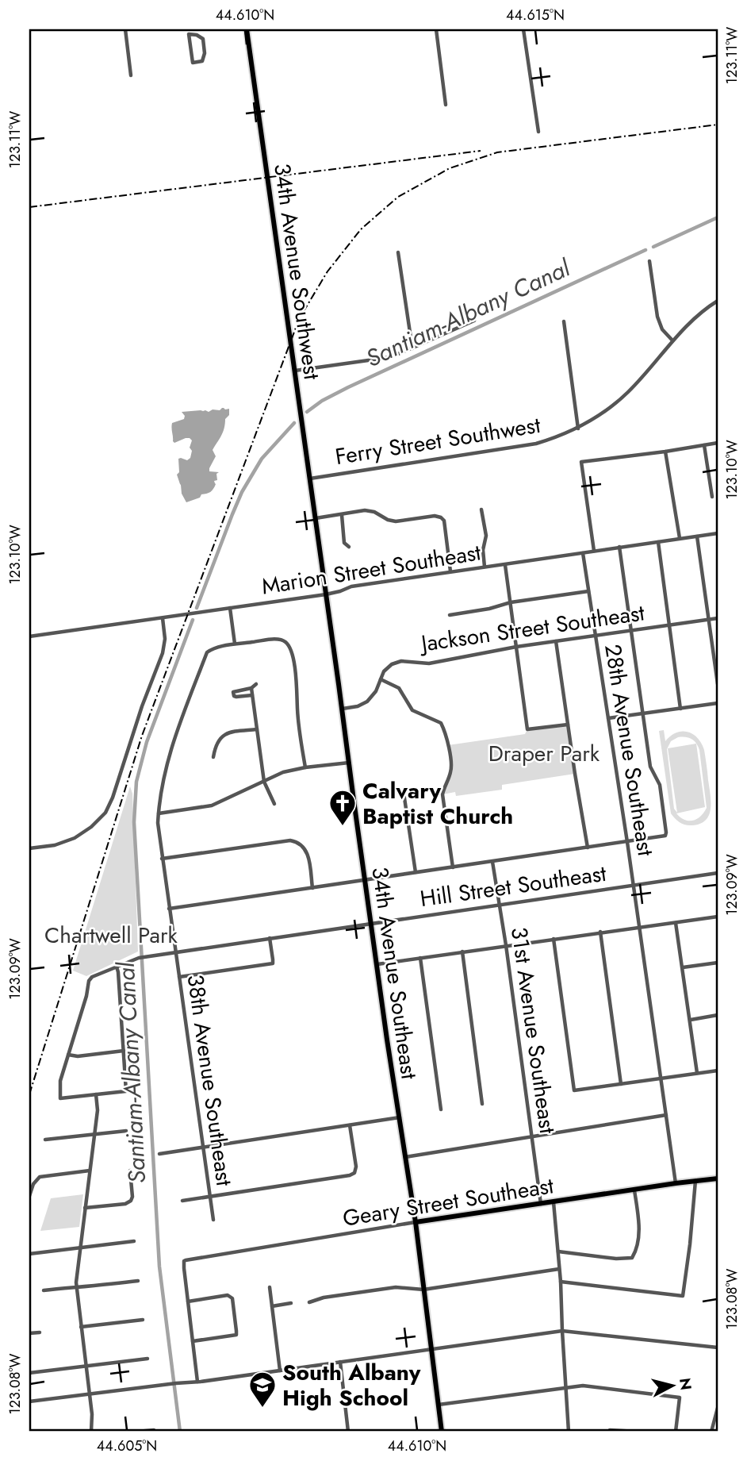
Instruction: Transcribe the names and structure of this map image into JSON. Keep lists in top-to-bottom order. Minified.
{"streets":{"main road":["34th Avenue Southwest","34th Avenue Southeast","Geary Street Southeast"],"street":["Ferry Street Southwest","Marion Street Southeast","Jackson Street Southeast","28th Avenue Southeast","Hill Street Southeast","31st Avenue Southeast","38th Avenue Southeast"]},"crossings":[["34th Avenue Southwest","Ferry Street Southwest"],["34th Avenue Southwest","34th Avenue Southeast"],["Marion Street Southeast","28th Avenue Southeast"],["Marion Street Southeast","34th Avenue Southeast"],["Jackson Street Southeast","28th Avenue Southeast"],["Jackson Street Southeast","34th Avenue Southeast"],["28th Avenue Southeast","Hill Street Southeast"],["28th Avenue Southeast","Geary Street Southeast"],["Hill Street Southeast","34th Avenue Southeast"],["Hill Street Southeast","31st Avenue Southeast"],["Hill Street Southeast","38th Avenue Southeast"],["34th Avenue Southeast","Geary Street Southeast"],["31st Avenue Southeast","Geary Street Southeast"]],"water":["Santiam-Albany Canal"],"parks":["Draper Park","Chartwell Park"],"places":{"church":["Calvary Baptist Church"],"school or university":["South Albany High School"]},"north":"right","coordinates":["44.610°N","44.615°N","123.11°W","123.10°W","123.09°W","123.08°W","44.605°N"]}
